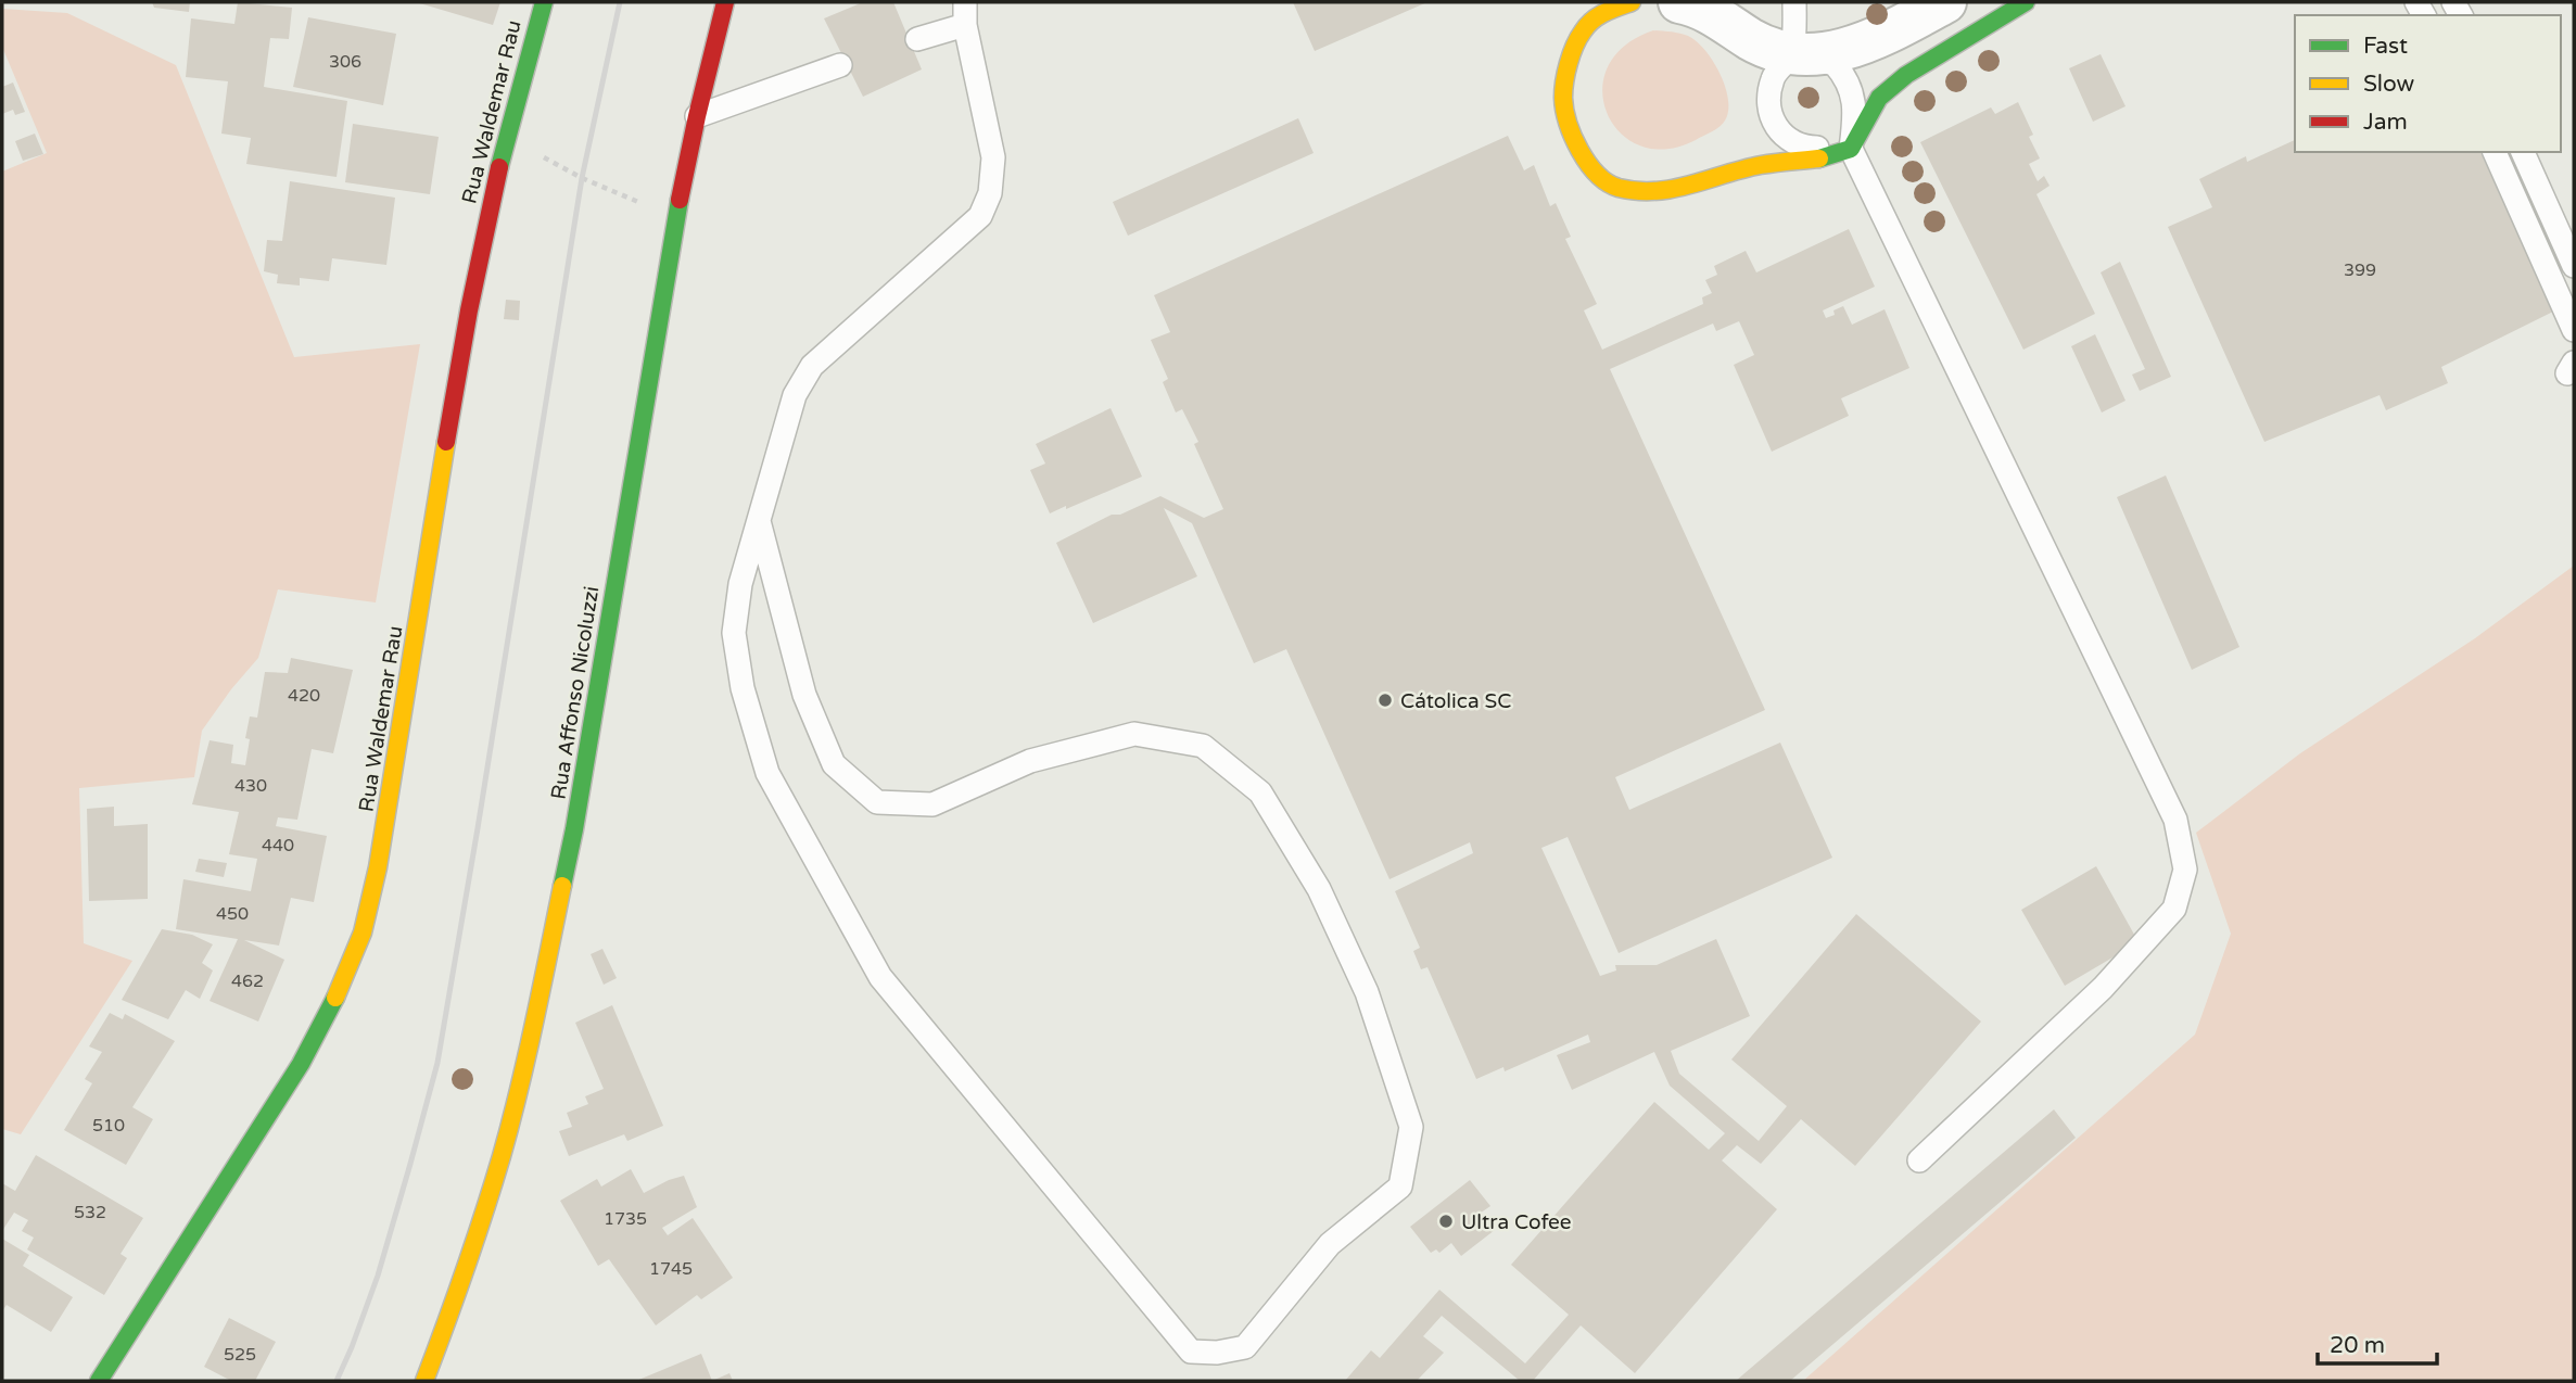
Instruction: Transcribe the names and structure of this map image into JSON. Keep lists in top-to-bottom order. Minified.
{"streets":{"street":["Rua Waldemar Rau","Rua Affonso Nicoluzzi"]},"places":["Cátolica SC","Ultra Cofee"],"house_numbers":["306","399","420","430","440","450","462","510","532","1735","1745","525"],"legend":["Fast","Slow","Jam"],"scale_bar":"20 m"}
